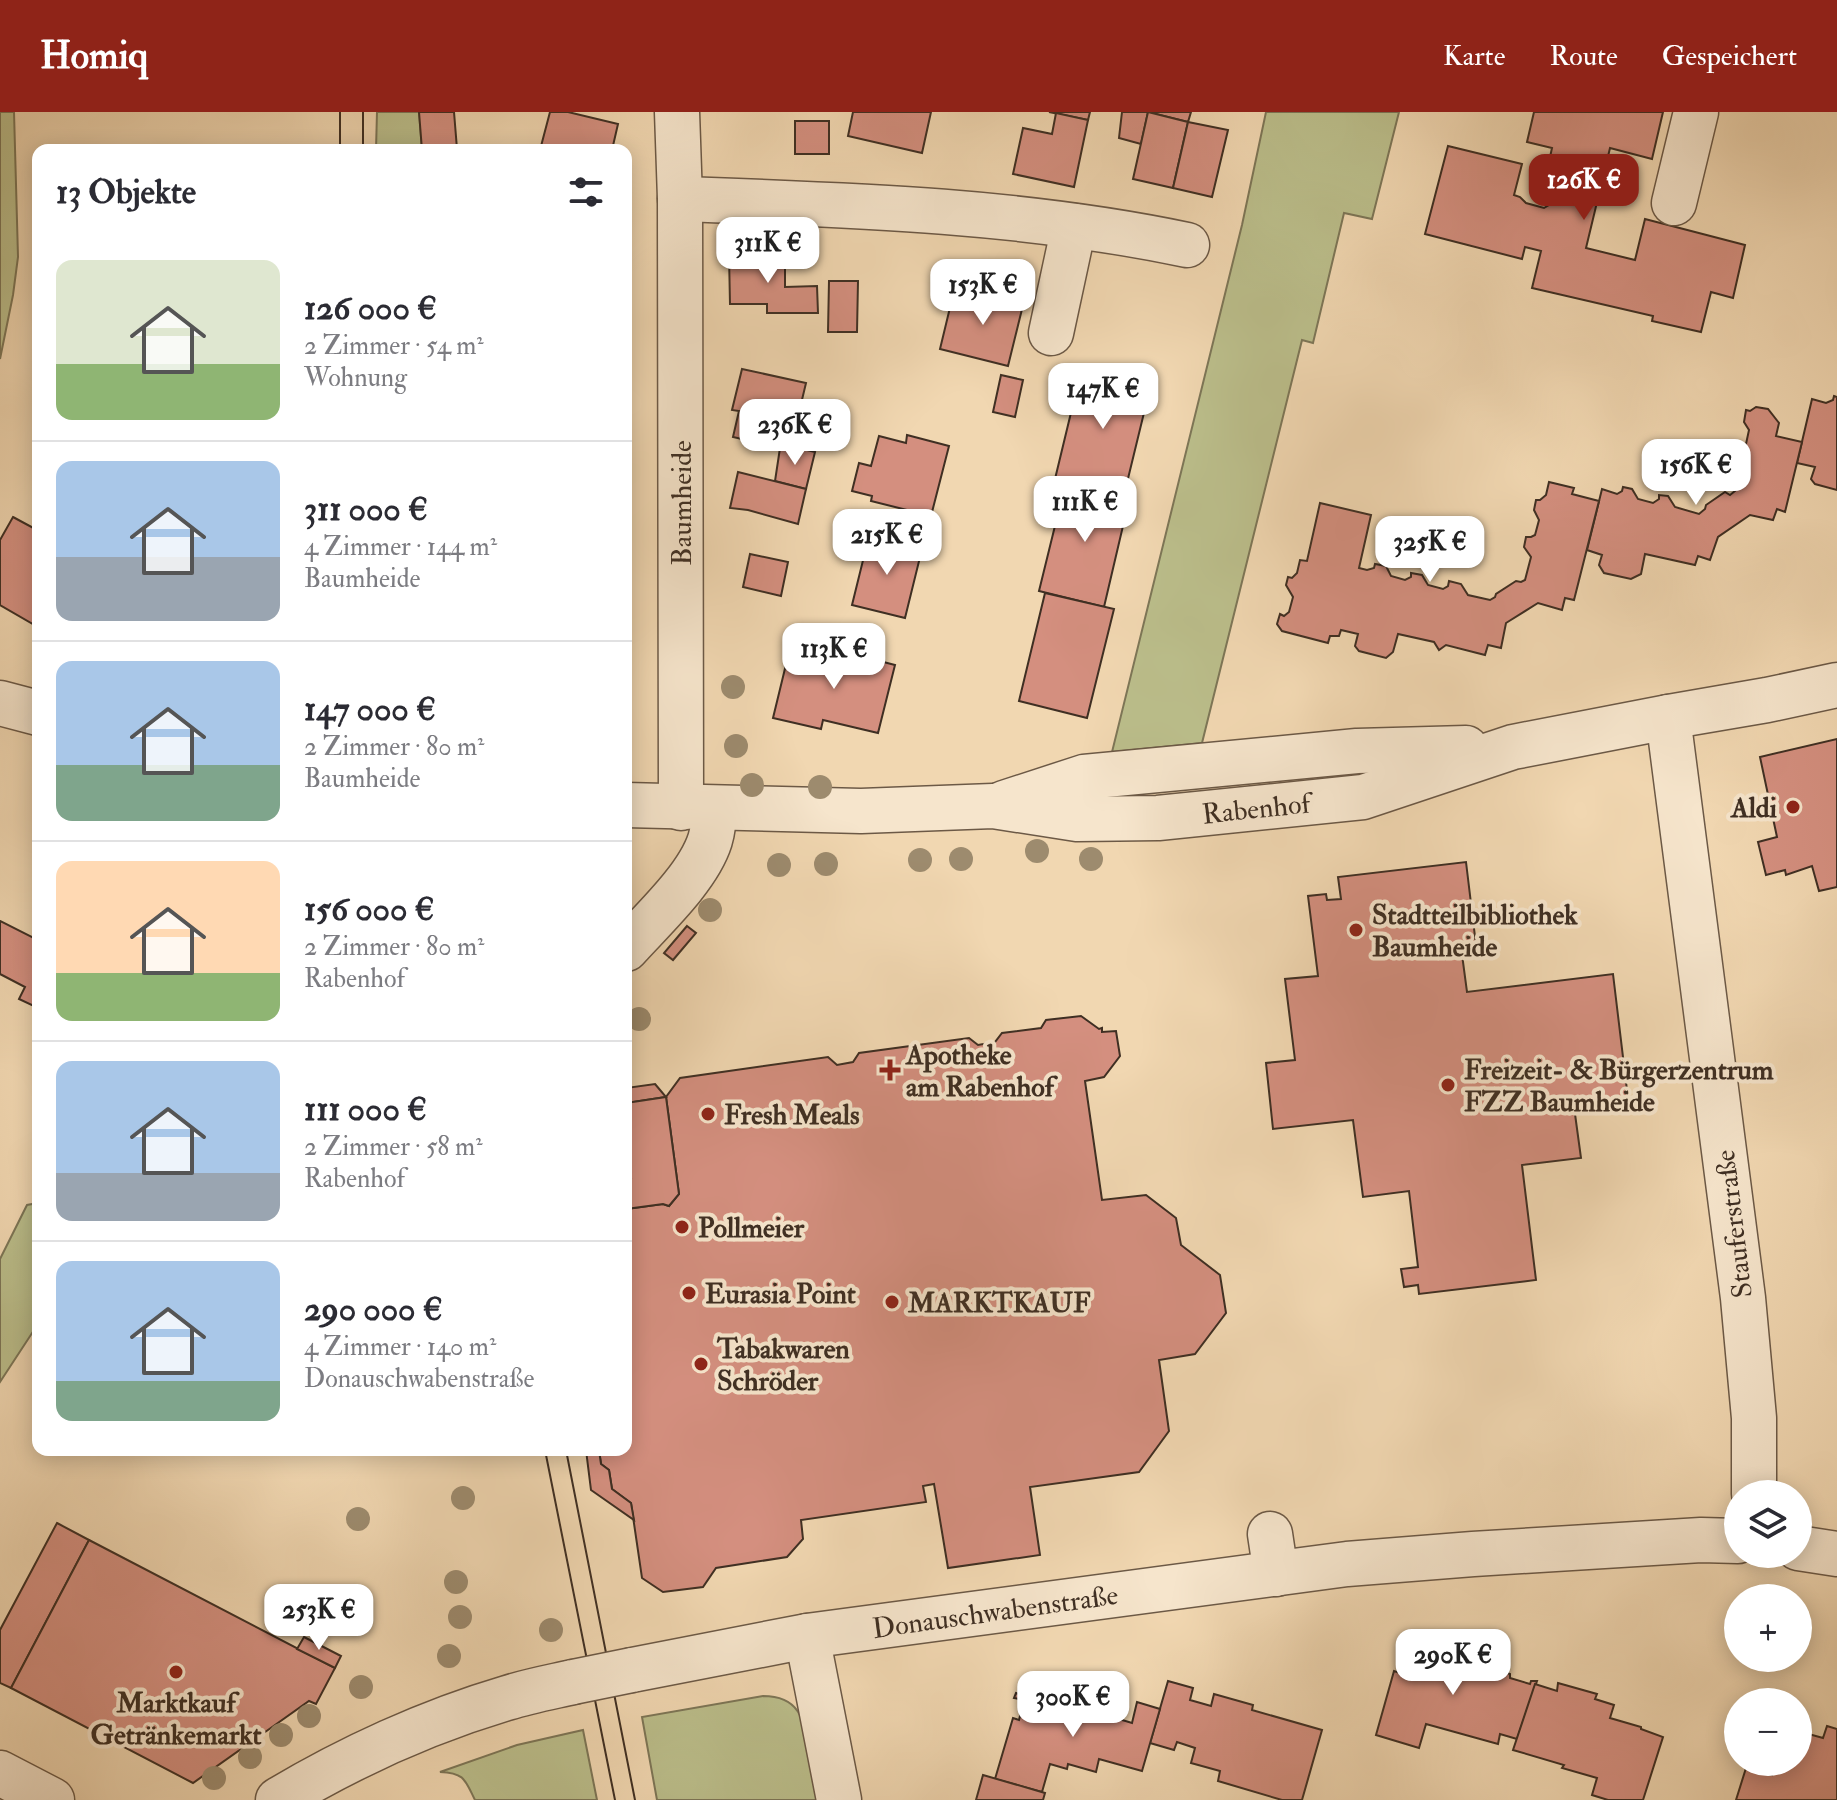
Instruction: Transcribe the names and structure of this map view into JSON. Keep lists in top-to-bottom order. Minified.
{"streets":{"street":["Baumheide","Rabenhof","Stauferstraße","Donauschwabenstraße"]},"crossings":[["Baumheide","Rabenhof"],["Rabenhof","Stauferstraße"]],"places":{"other":["Aldi","Stadtteilbibliothek Baumheide","Freizeit- & Bürgerzentrum FZZ Baumheide","Fresh Meals","Pollmeier","Eurasia Point","MARKTKAUF","Tabakwaren Schröder","Marktkauf Getränkemarkt"],"health":["Apotheke am Rabenhof"]},"page":{"header":"Homiq","nav":["Karte","Route","Gespeichert"],"heading":"13 Objekte","price":["126K €","311K €","153K €","147K €","236K €","156K €","111K €","215K €","325K €","113K €","253K €","290K €","300K €"],"list":[{"name":"126 000 €","note":"2 Zimmer · 54 m² · Wohnung"},{"name":"311 000 €","note":"4 Zimmer · 144 m² · Baumheide"},{"name":"147 000 €","note":"2 Zimmer · 80 m² · Baumheide"},{"name":"156 000 €","note":"2 Zimmer · 80 m² · Rabenhof"},{"name":"111 000 €","note":"2 Zimmer · 58 m² · Rabenhof"},{"name":"290 000 €","note":"4 Zimmer · 140 m² · Donauschwabenstraße"}],"map_buttons":["+","−"]}}
